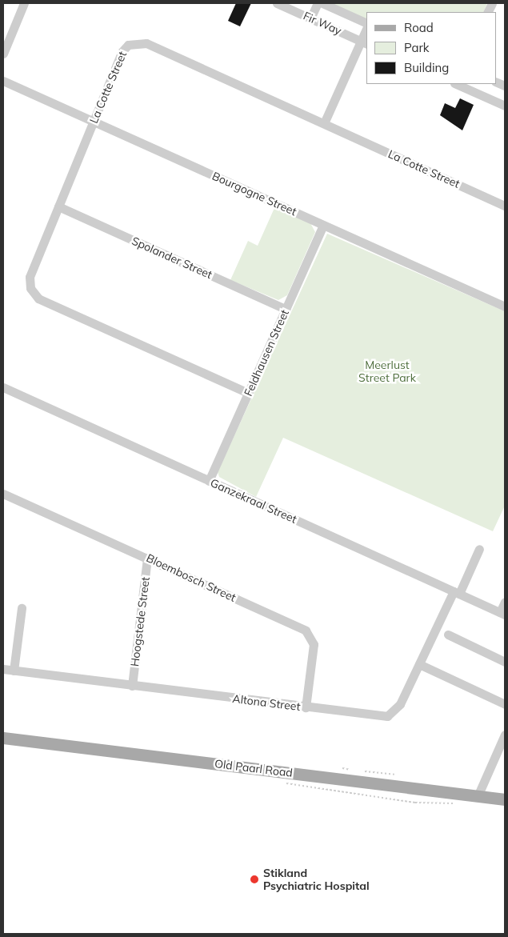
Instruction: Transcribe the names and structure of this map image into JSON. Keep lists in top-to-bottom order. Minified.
{"streets":{"main road":["Old Paarl Road"],"street":["Fir Way","La Cotte Street","Bourgogne Street","Spolander Street","Feldhausen Street","Ganzekraal Street","Bloembosch Street","Hoogstede Street","Altona Street"]},"crossings":[["La Cotte Street","Bourgogne Street"],["La Cotte Street","Spolander Street"],["La Cotte Street","Feldhausen Street"],["Bourgogne Street","Feldhausen Street"],["Spolander Street","Feldhausen Street"],["Feldhausen Street","Ganzekraal Street"],["Ganzekraal Street","Altona Street"],["Bloembosch Street","Hoogstede Street"],["Bloembosch Street","Altona Street"],["Hoogstede Street","Altona Street"]],"parks":["Meerlust Street Park"],"places":["Stikland Psychiatric Hospital"],"legend":["Road","Park","Building"]}
